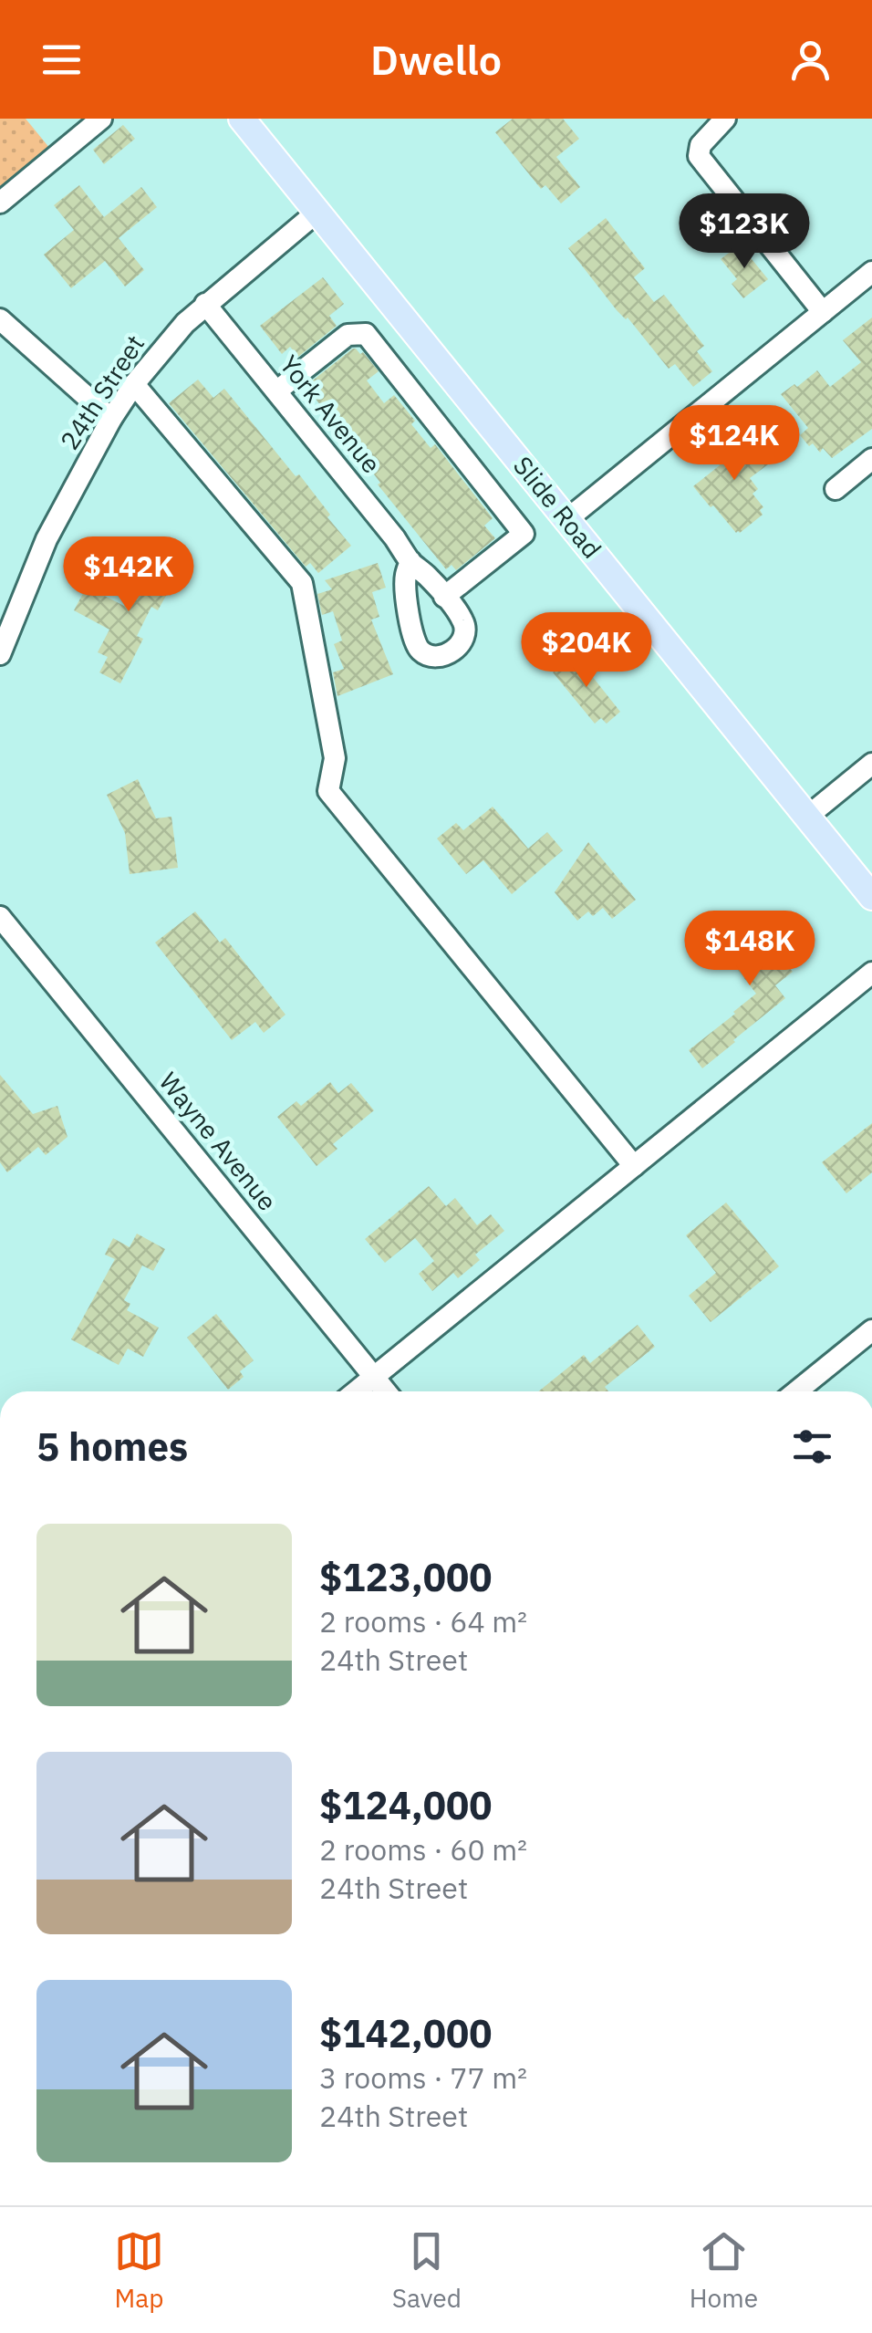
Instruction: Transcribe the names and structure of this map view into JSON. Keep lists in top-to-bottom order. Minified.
{"streets":{"main road":["Slide Road"],"street":["24th Street","York Avenue","Wayne Avenue"]},"crossings":[["24th Street","York Avenue"],["24th Street","Slide Road"]],"page":{"header":"Dwello","price":["$123K","$124K","$142K","$204K","$148K"],"heading":"5 homes","list":[{"name":"$123,000","note":"2 rooms · 64 m² · 24th Street"},{"name":"$124,000","note":"2 rooms · 60 m² · 24th Street"},{"name":"$142,000","note":"3 rooms · 77 m² · 24th Street"}],"tabs":["Map","Saved","Home"]}}
